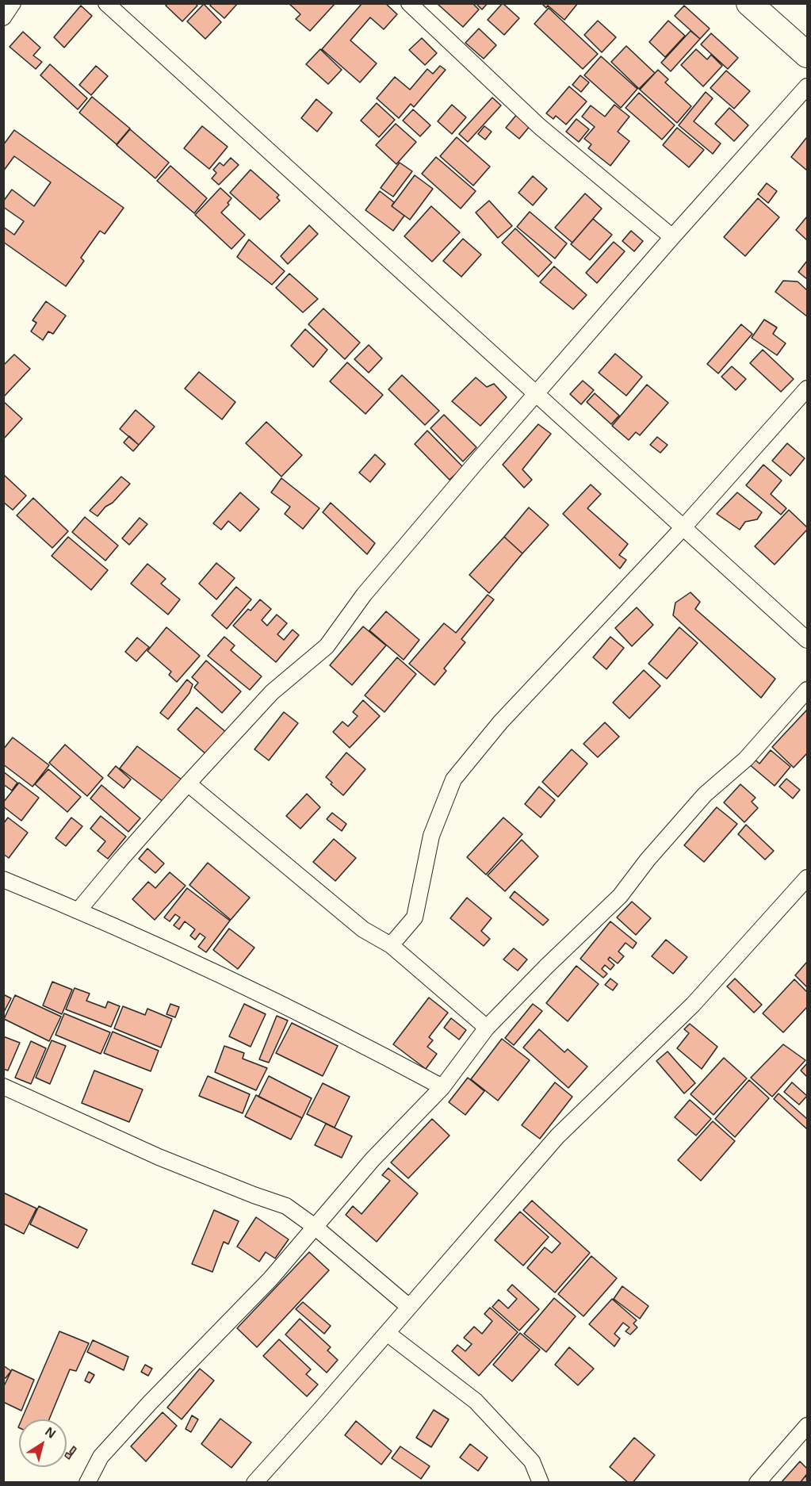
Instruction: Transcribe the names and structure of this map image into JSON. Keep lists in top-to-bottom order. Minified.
{"north":"top right"}
